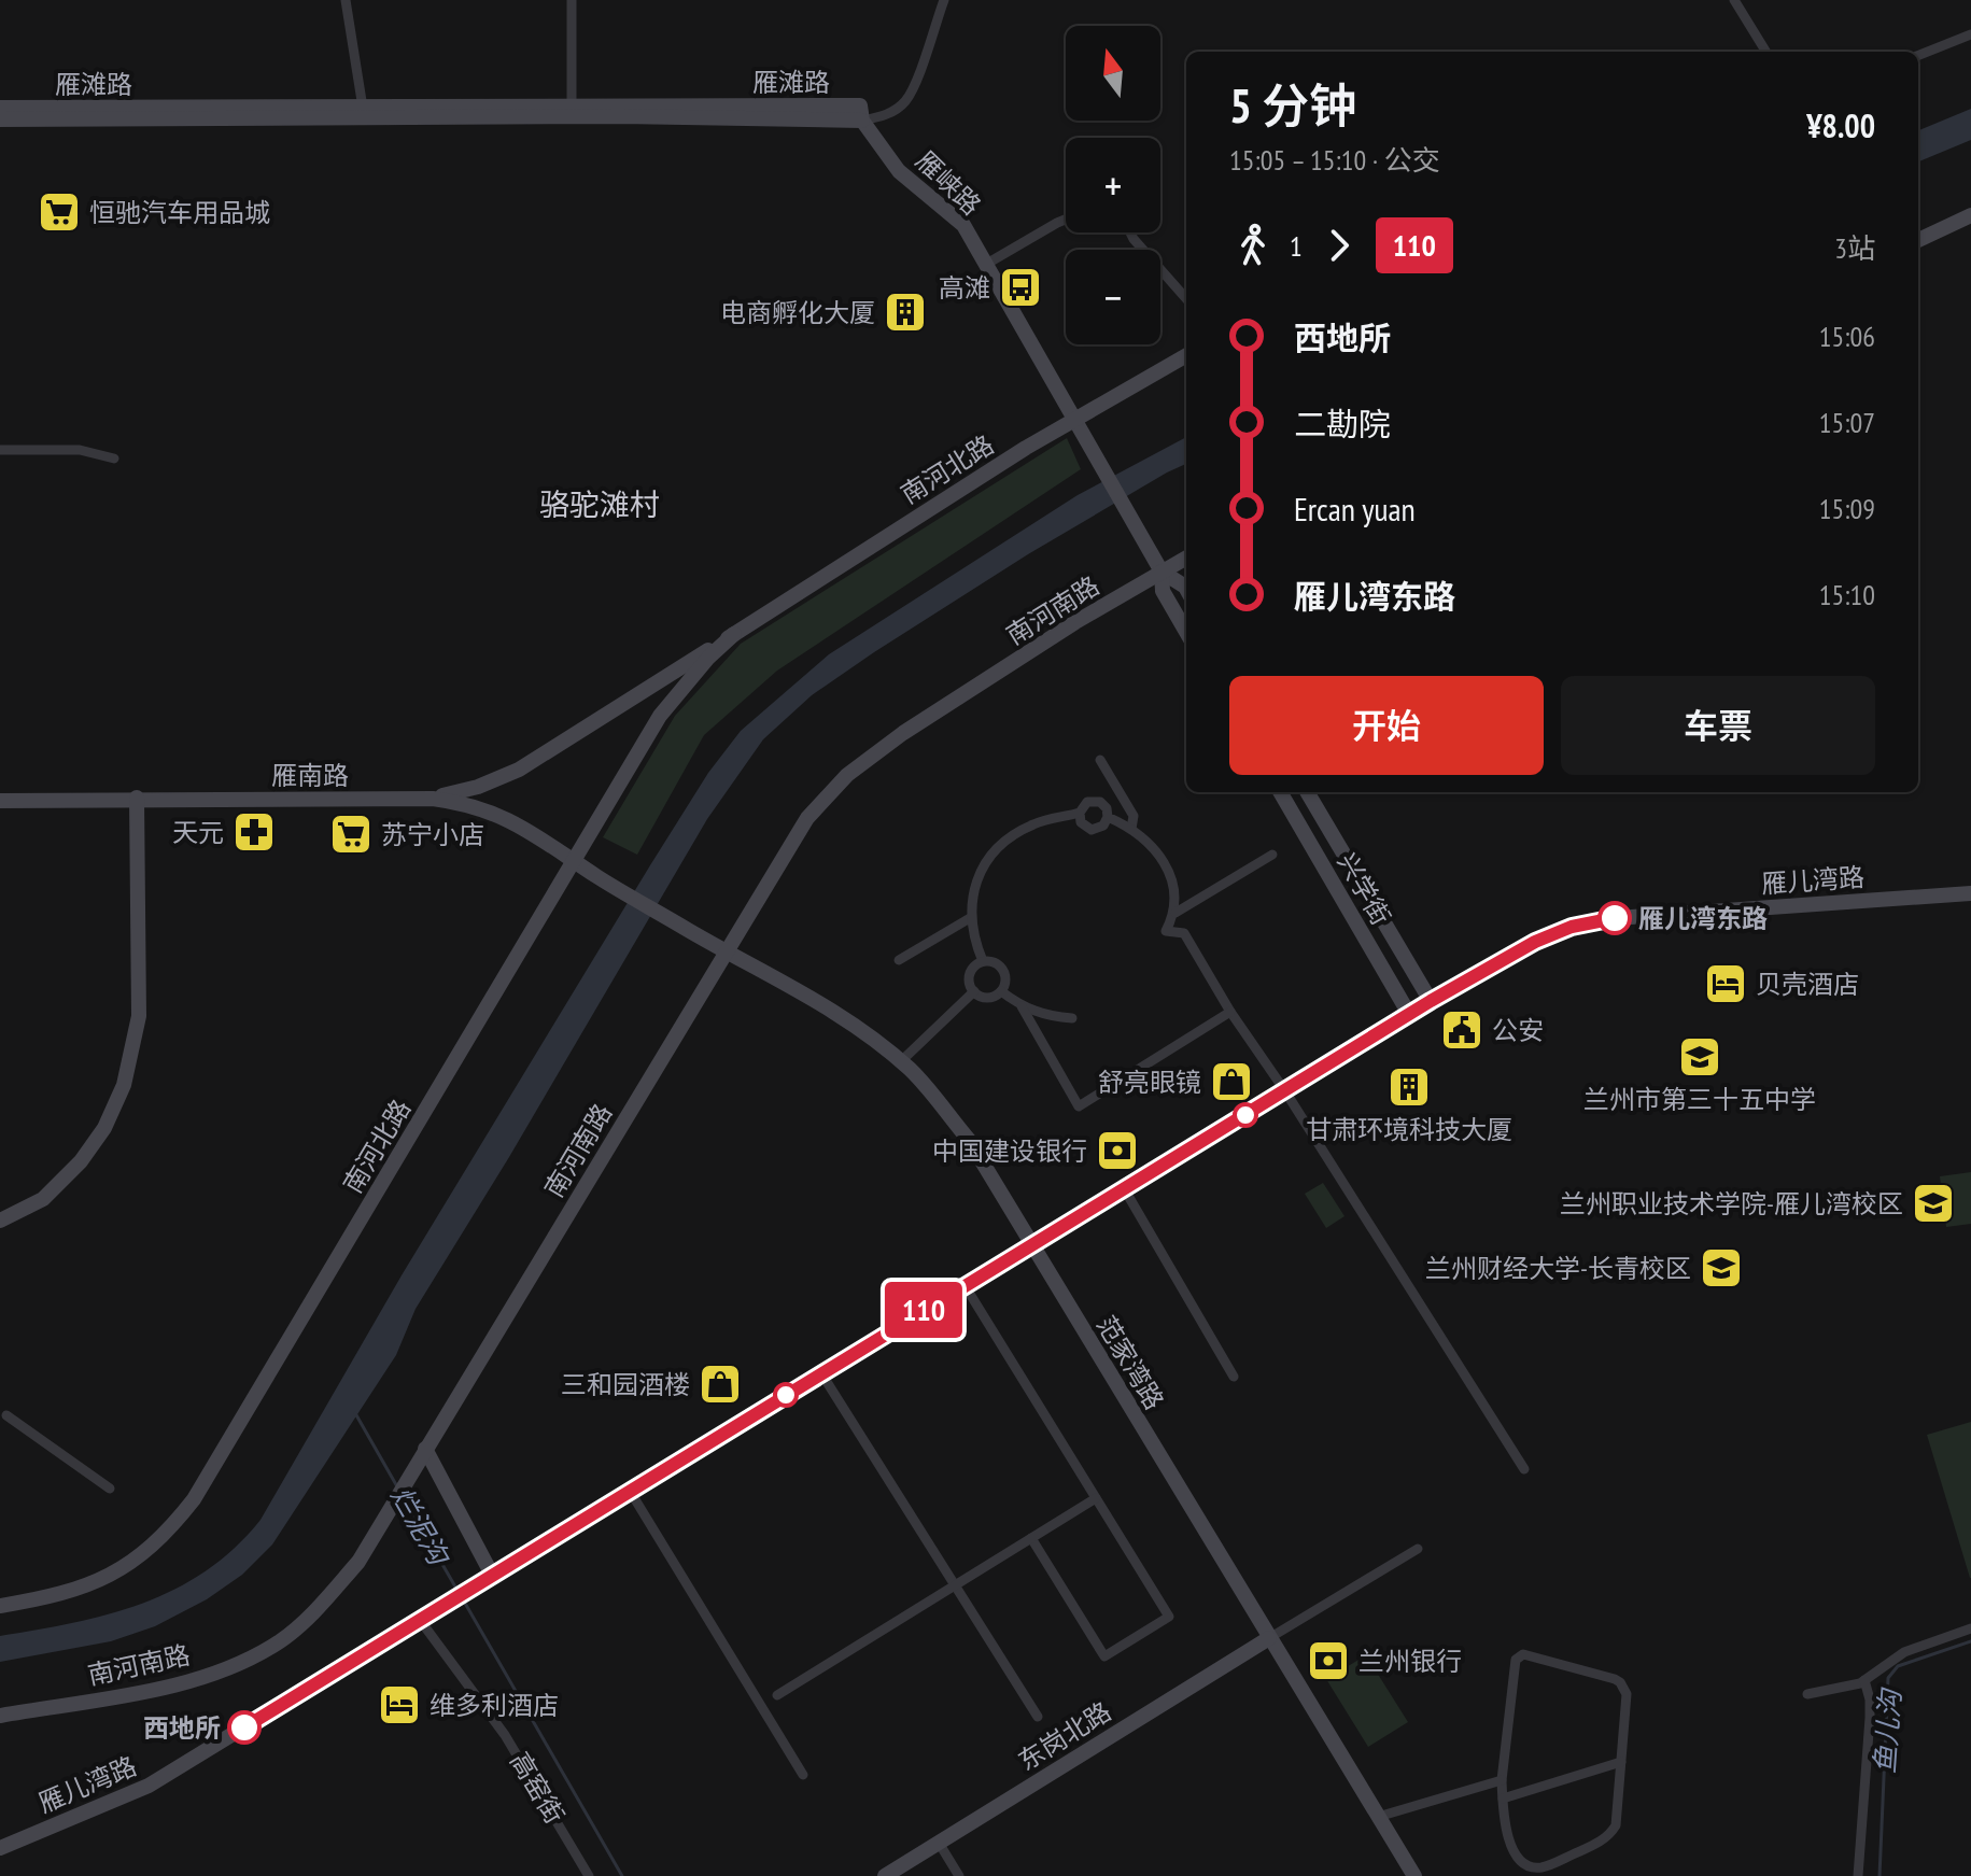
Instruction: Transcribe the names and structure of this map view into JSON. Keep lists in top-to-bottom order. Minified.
{"streets":{"street":["雁滩路","雁峡路","南河北路","南河南路","雁南路","雁儿湾路","兴学街","范家湾路","东岗北路","高窑街"]},"crossings":[["雁滩路","雁峡路"],["雁峡路","南河北路"],["雁峡路","南河南路"],["南河北路","雁南路"],["南河南路","范家湾路"],["雁南路","范家湾路"],["雁儿湾路","兴学街"],["雁儿湾路","范家湾路"],["雁儿湾路","高窑街"],["范家湾路","东岗北路"]],"districts":["骆驼滩村"],"water":["烂泥沟","鱼儿沟"],"places":{"supermarket":["恒驰汽车用品城","苏宁小店"],"bus stop":["高滩"],"building":["电商孵化大厦","甘肃环境科技大厦"],"pharmacy":["天元"],"other":["雁儿湾东路","西地所"],"hotel":["贝壳酒店","维多利酒店"],"public building":["公安"],"school or university":["兰州市第三十五中学","兰州职业技术学院-雁儿湾校区","兰州财经大学-长青校区"],"shop":["舒亮眼镜","三和园酒楼"],"bank":["中国建设银行","兰州银行"]},"lines":["bus line 110"],"north":"top","page":{"on_map":"110","map_buttons":["+","−"],"heading":["5 分钟","15:05 – 15:10 · 公交","¥8.00"],"legs":["1","110","3站"],"list":[{"name":"西地所","value":"15:06"},{"name":"二勘院","value":"15:07"},{"name":"Ercan yuan","value":"15:09"},{"name":"雁儿湾东路","value":"15:10"}],"buttons":["开始","车票"]}}
